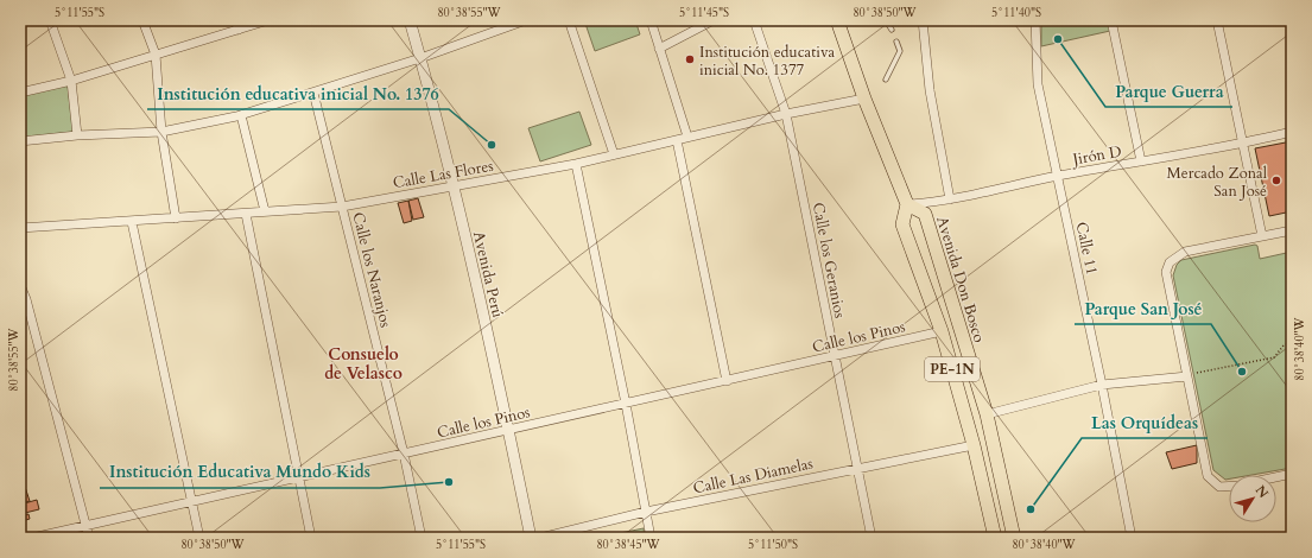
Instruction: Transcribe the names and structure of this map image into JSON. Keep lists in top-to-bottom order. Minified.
{"streets":{"main road":["Avenida Don Bosco","PE-1N"],"street":["Jirón D","Calle Las Flores","Calle 11","Calle los Geranios","Calle los Naranjos","Avenida Perú","Calle los Pinos","Calle Las Diamelas"]},"crossings":[["Jirón D","Calle 11"],["Jirón D","Avenida Don Bosco"],["Jirón D","PE-1N"],["Calle Las Flores","Calle los Geranios"],["Calle Las Flores","Calle los Naranjos"],["Calle Las Flores","Avenida Perú"],["Calle los Geranios","Calle los Pinos"],["Calle los Geranios","Calle Las Diamelas"],["Calle los Naranjos","Calle los Pinos"],["Avenida Perú","Calle los Pinos"],["Avenida Don Bosco","PE-1N"],["Calle los Pinos","PE-1N"],["PE-1N","Calle Las Diamelas"]],"districts":["Consuelo de Velasco"],"places":["Parque Guerra","Institución educativa inicial No. 1377","Institución educativa inicial No. 1376","Mercado Zonal San José","Parque San José","Institución Educativa Mundo Kids","Las Orquídeas"],"north":"top right","coordinates":["5°11'55\"S","80°38'55\"W","5°11'45\"S","80°38'50\"W","5°11'40\"S","80°38'40\"W","80°38'45\"W","5°11'50\"S"]}
